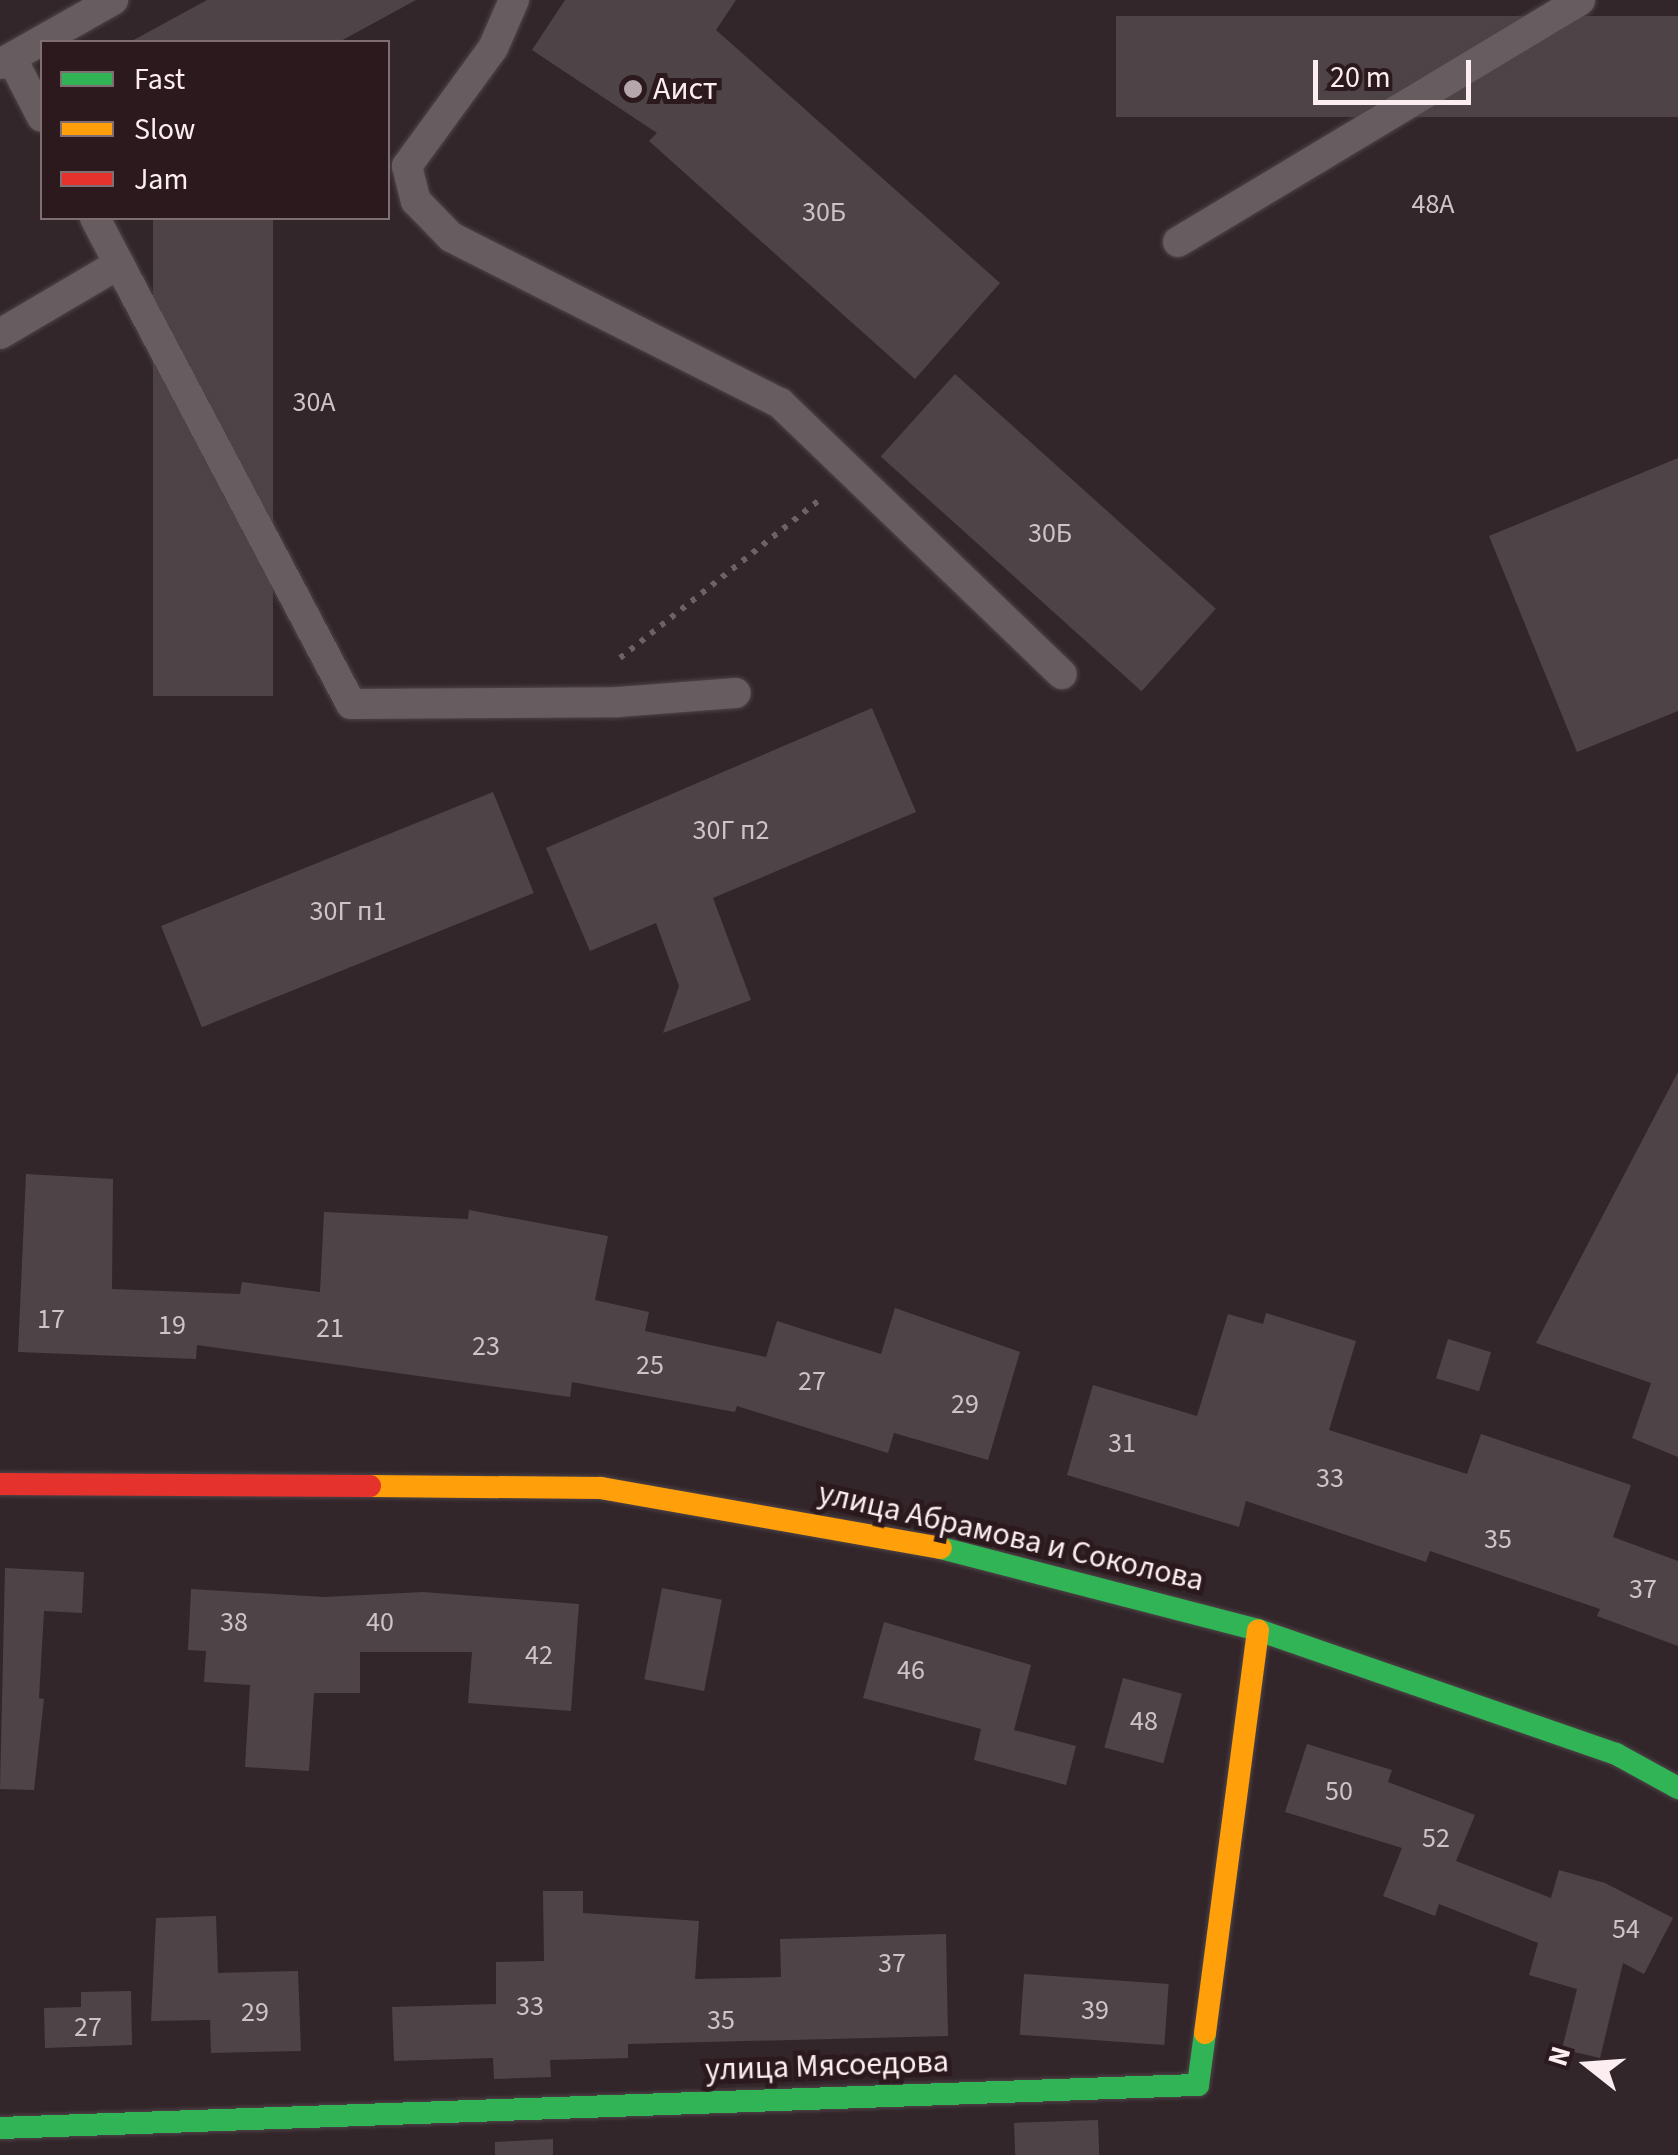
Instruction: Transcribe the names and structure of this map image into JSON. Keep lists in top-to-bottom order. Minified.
{"streets":{"street":["улица Абрамова и Соколова","улица Мясоедова"]},"crossings":[["улица Абрамова и Соколова","улица Мясоедова"]],"places":["Аист"],"house_numbers":["48А","30Б","30А","30Б","30Г п2","30Г п1","17","19","21","23","25","27","29","31","33","35","37","38","40","42","46","48","50","52","54","37","33","39","29","35","27"],"legend":["Fast","Slow","Jam"],"scale_bar":"20 m","north":"left"}
